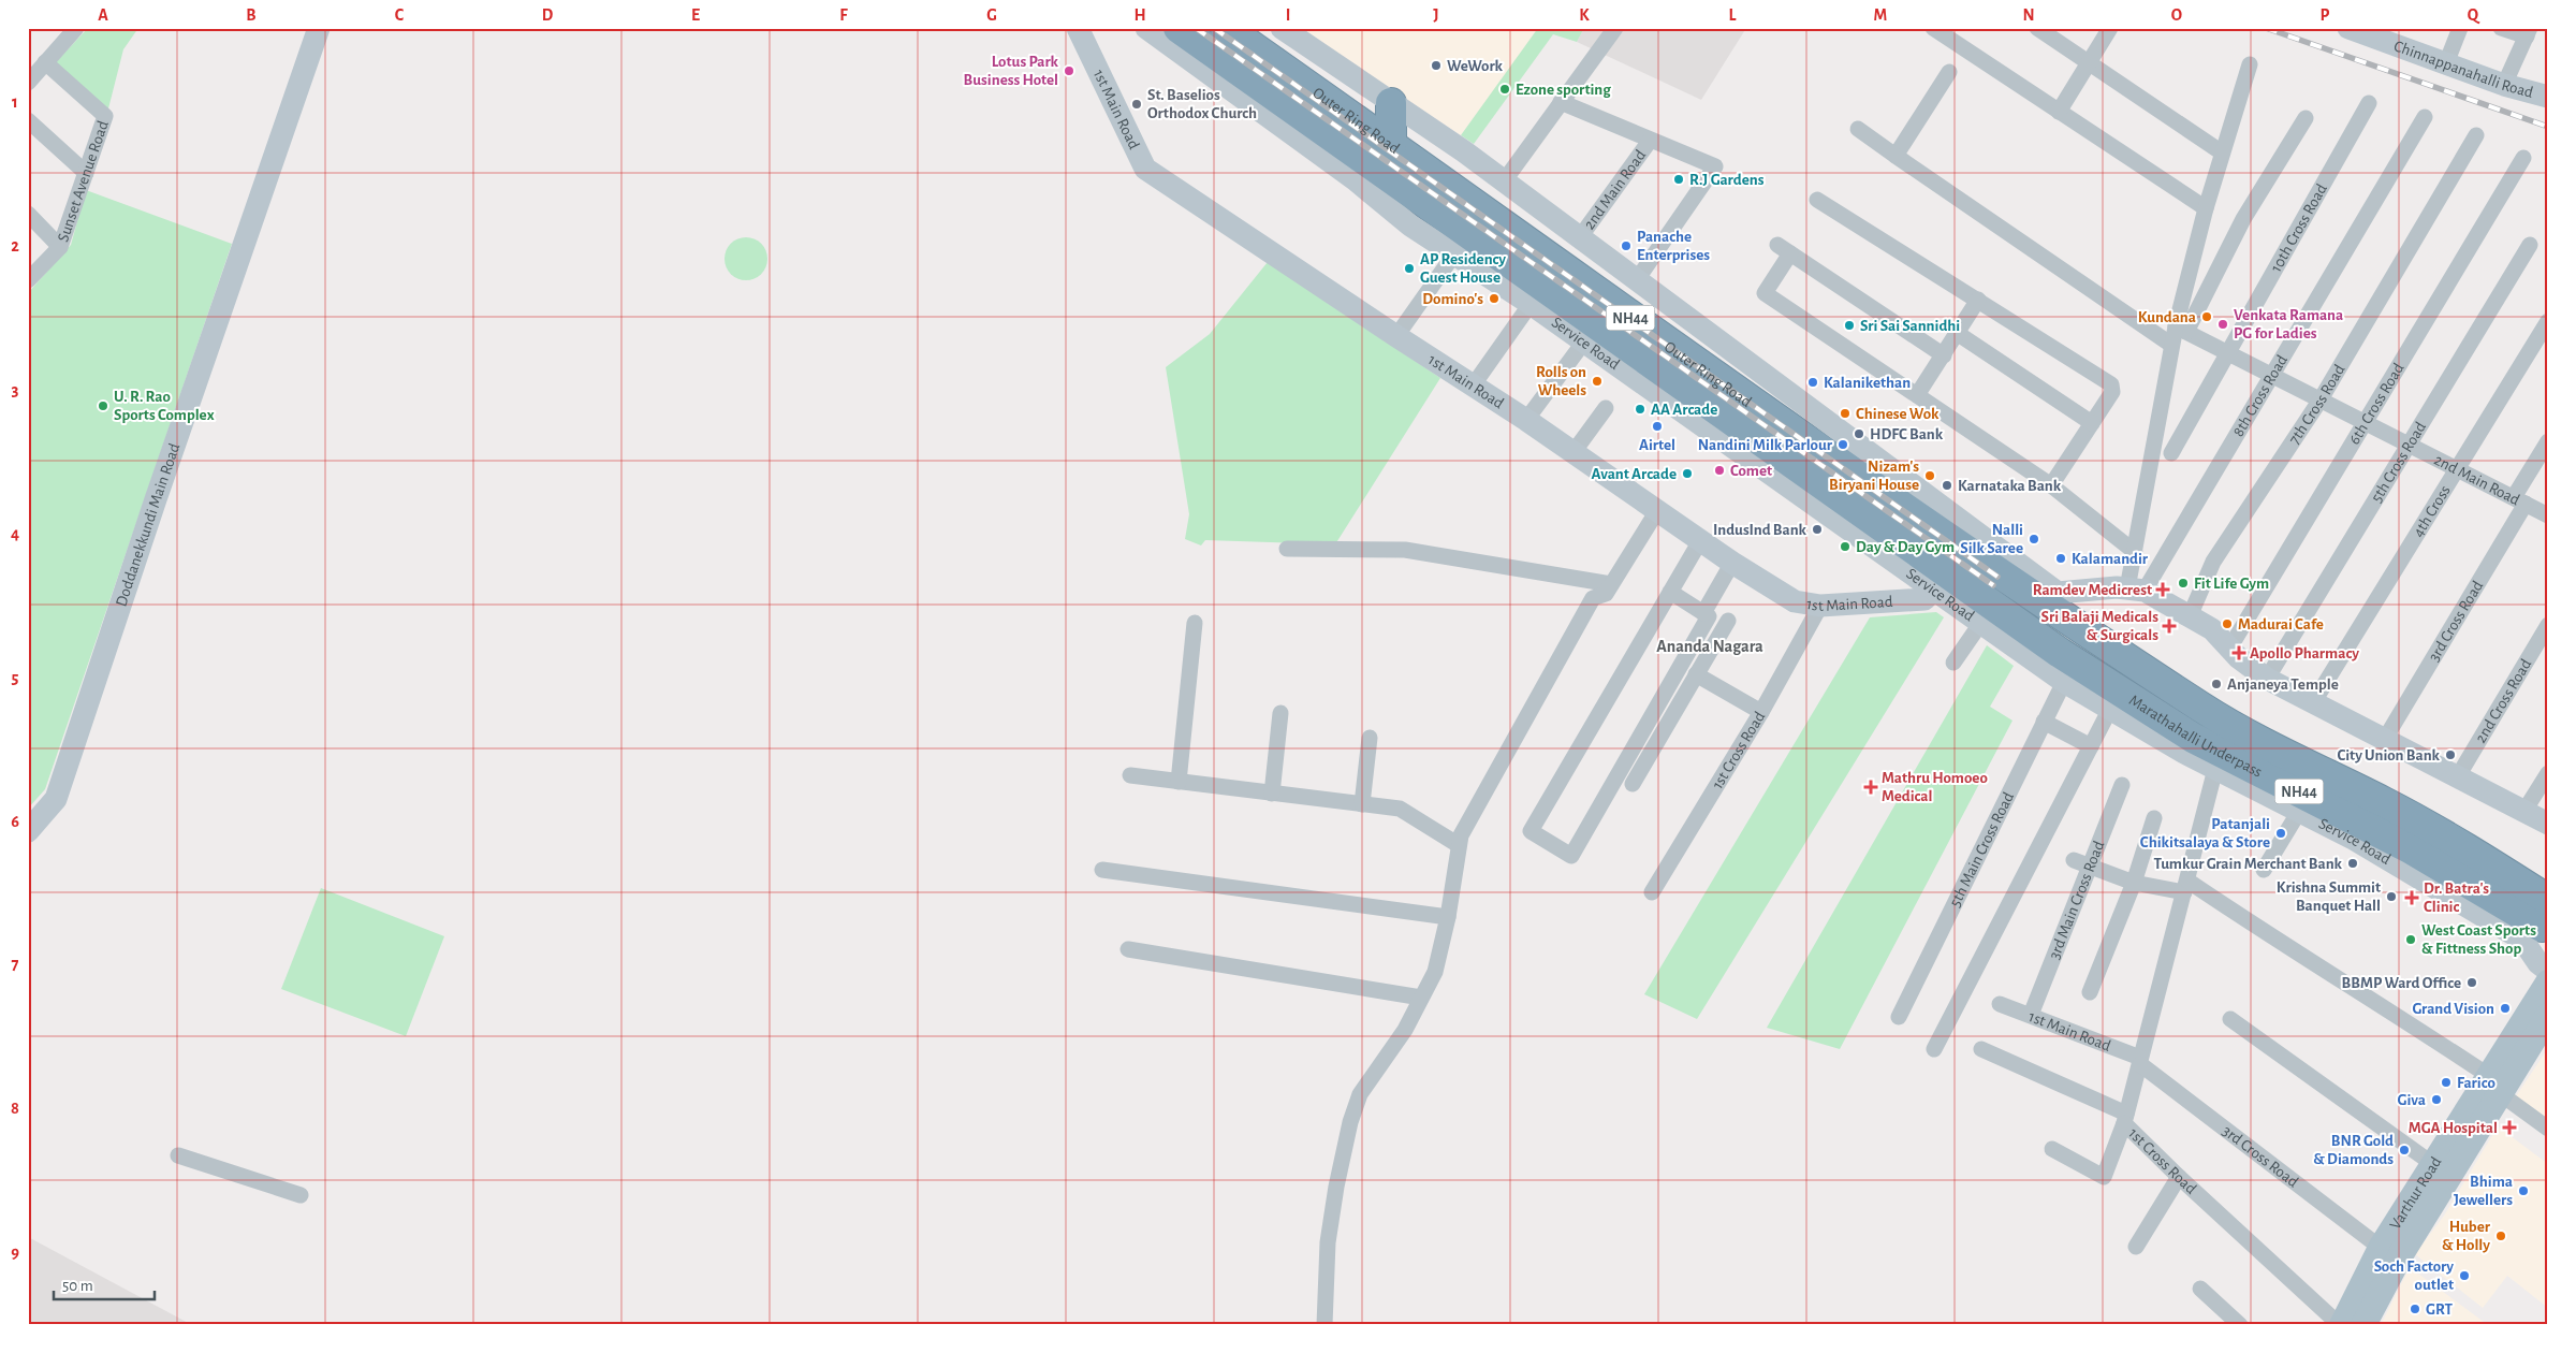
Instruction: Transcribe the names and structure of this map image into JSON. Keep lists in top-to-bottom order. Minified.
{"streets":{"highway":["Outer Ring Road","NH44","Marathahalli Underpass"],"main road":["Varthur Road"],"street":["Chinnappanahalli Road","1st Main Road","Sunset Avenue Road","2nd Main Road","10th Cross Road","Service Road","8th Cross Road","6th Cross Road","7th Cross Road","5th Cross Road","4th Cross","Doddanekkundi Main Road","3rd Cross Road","2nd Cross Road","1st Cross Road","5th Main Cross Road","3rd Main Cross Road"]},"crossings":[["1st Main Road","Outer Ring Road"],["1st Main Road","Service Road"],["1st Main Road","3rd Cross Road"],["1st Main Road","Marathahalli Underpass"],["1st Main Road","1st Cross Road"],["1st Main Road","3rd Main Cross Road"],["Outer Ring Road","Service Road"],["Outer Ring Road","Marathahalli Underpass"],["2nd Main Road","10th Cross Road"],["2nd Main Road","8th Cross Road"],["2nd Main Road","6th Cross Road"],["2nd Main Road","7th Cross Road"],["2nd Main Road","5th Cross Road"],["2nd Main Road","4th Cross"],["2nd Main Road","3rd Cross Road"],["Service Road","Marathahalli Underpass"],["Service Road","1st Cross Road"],["Service Road","5th Main Cross Road"],["3rd Cross Road","1st Cross Road"],["3rd Cross Road","Varthur Road"],["1st Cross Road","Varthur Road"]],"districts":["Ananda Nagara"],"places":{"other":["WeWork","Lotus Park Business Hotel","Ezone sporting","St. Baselios Orthodox Church","R.J Gardens","Panache Enterprises","AP Residency Guest House","Domino's","Kundana","Venkata Ramana PG for Ladies","Sri Sai Sannidhi","Rolls on Wheels","Kalanikethan","U. R. Rao Sports Complex","AA Arcade","Chinese Wok","Airtel","HDFC Bank","Nandini Milk Parlour","Comet","Avant Arcade","Nizam's Biryani House","Karnataka Bank","IndusInd Bank","Nalli Silk Saree","Day & Day Gym","Kalamandir","Fit Life Gym","Madurai Cafe","Anjaneya Temple","City Union Bank","Patanjali Chikitsalaya & Store","Tumkur Grain Merchant Bank","Krishna Summit Banquet Hall","West Coast Sports & Fittness Shop","BBMP Ward Office","Grand Vision","Farico","Giva","BNR Gold & Diamonds","Bhima Jewellers","Huber & Holly","Soch Factory outlet","GRT"],"health":["Ramdev Medicrest","Sri Balaji Medicals & Surgicals","Apollo Pharmacy","Mathru Homoeo Medical","Dr. Batra's Clinic","MGA Hospital"]},"scale_bar":"50 m","grid":{"columns":["A","B","C","D","E","F","G","H","I","J","K","L","M","N","O","P","Q"],"rows":["1","2","3","4","5","6","7","8","9"]}}
